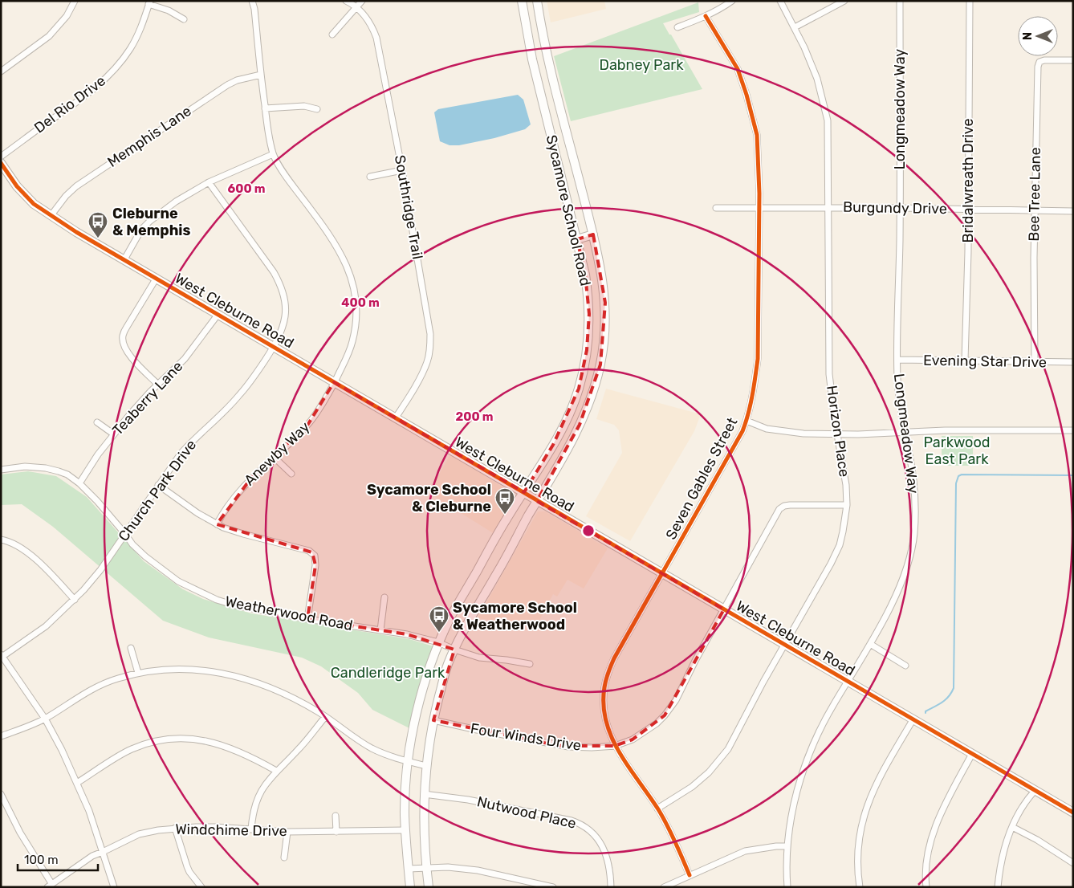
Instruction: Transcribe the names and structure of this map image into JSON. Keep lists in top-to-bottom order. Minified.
{"streets":{"main road":["Sycamore School Road","West Cleburne Road"],"street":["Del Rio Drive","Longmeadow Way","Memphis Lane","Bridalwreath Drive","Bee Tree Lane","Southridge Trail","Burgundy Drive","Evening Star Drive","Teaberry Lane","Horizon Place","Anewby Way","Seven Gables Street","Church Park Drive","Weatherwood Road","Four Winds Drive","Nutwood Place","Windchime Drive"]},"crossings":[["Longmeadow Way","Burgundy Drive"],["Longmeadow Way","West Cleburne Road"],["Longmeadow Way","Evening Star Drive"],["Memphis Lane","West Cleburne Road"],["Memphis Lane","Anewby Way"],["Bridalwreath Drive","Burgundy Drive"],["Bridalwreath Drive","Evening Star Drive"],["Bee Tree Lane","Burgundy Drive"],["Bee Tree Lane","Evening Star Drive"],["Southridge Trail","West Cleburne Road"],["Burgundy Drive","Horizon Place"],["Burgundy Drive","Seven Gables Street"],["Sycamore School Road","West Cleburne Road"],["Sycamore School Road","Weatherwood Road"],["Sycamore School Road","Four Winds Drive"],["Sycamore School Road","Nutwood Place"],["Sycamore School Road","Windchime Drive"],["West Cleburne Road","Teaberry Lane"],["West Cleburne Road","Horizon Place"],["West Cleburne Road","Anewby Way"],["West Cleburne Road","Seven Gables Street"],["West Cleburne Road","Church Park Drive"],["West Cleburne Road","Four Winds Drive"],["Teaberry Lane","Weatherwood Road"],["Horizon Place","Seven Gables Street"],["Horizon Place","Four Winds Drive"],["Seven Gables Street","Four Winds Drive"],["Church Park Drive","Weatherwood Road"]],"parks":["Dabney Park","Parkwood East Park","Candleridge Park"],"places":{"bus stop":["Cleburne & Memphis","Sycamore School & Cleburne","Sycamore School & Weatherwood"]},"scale_bar":"100 m","north":"left","rings":["600 m","400 m","200 m"]}
